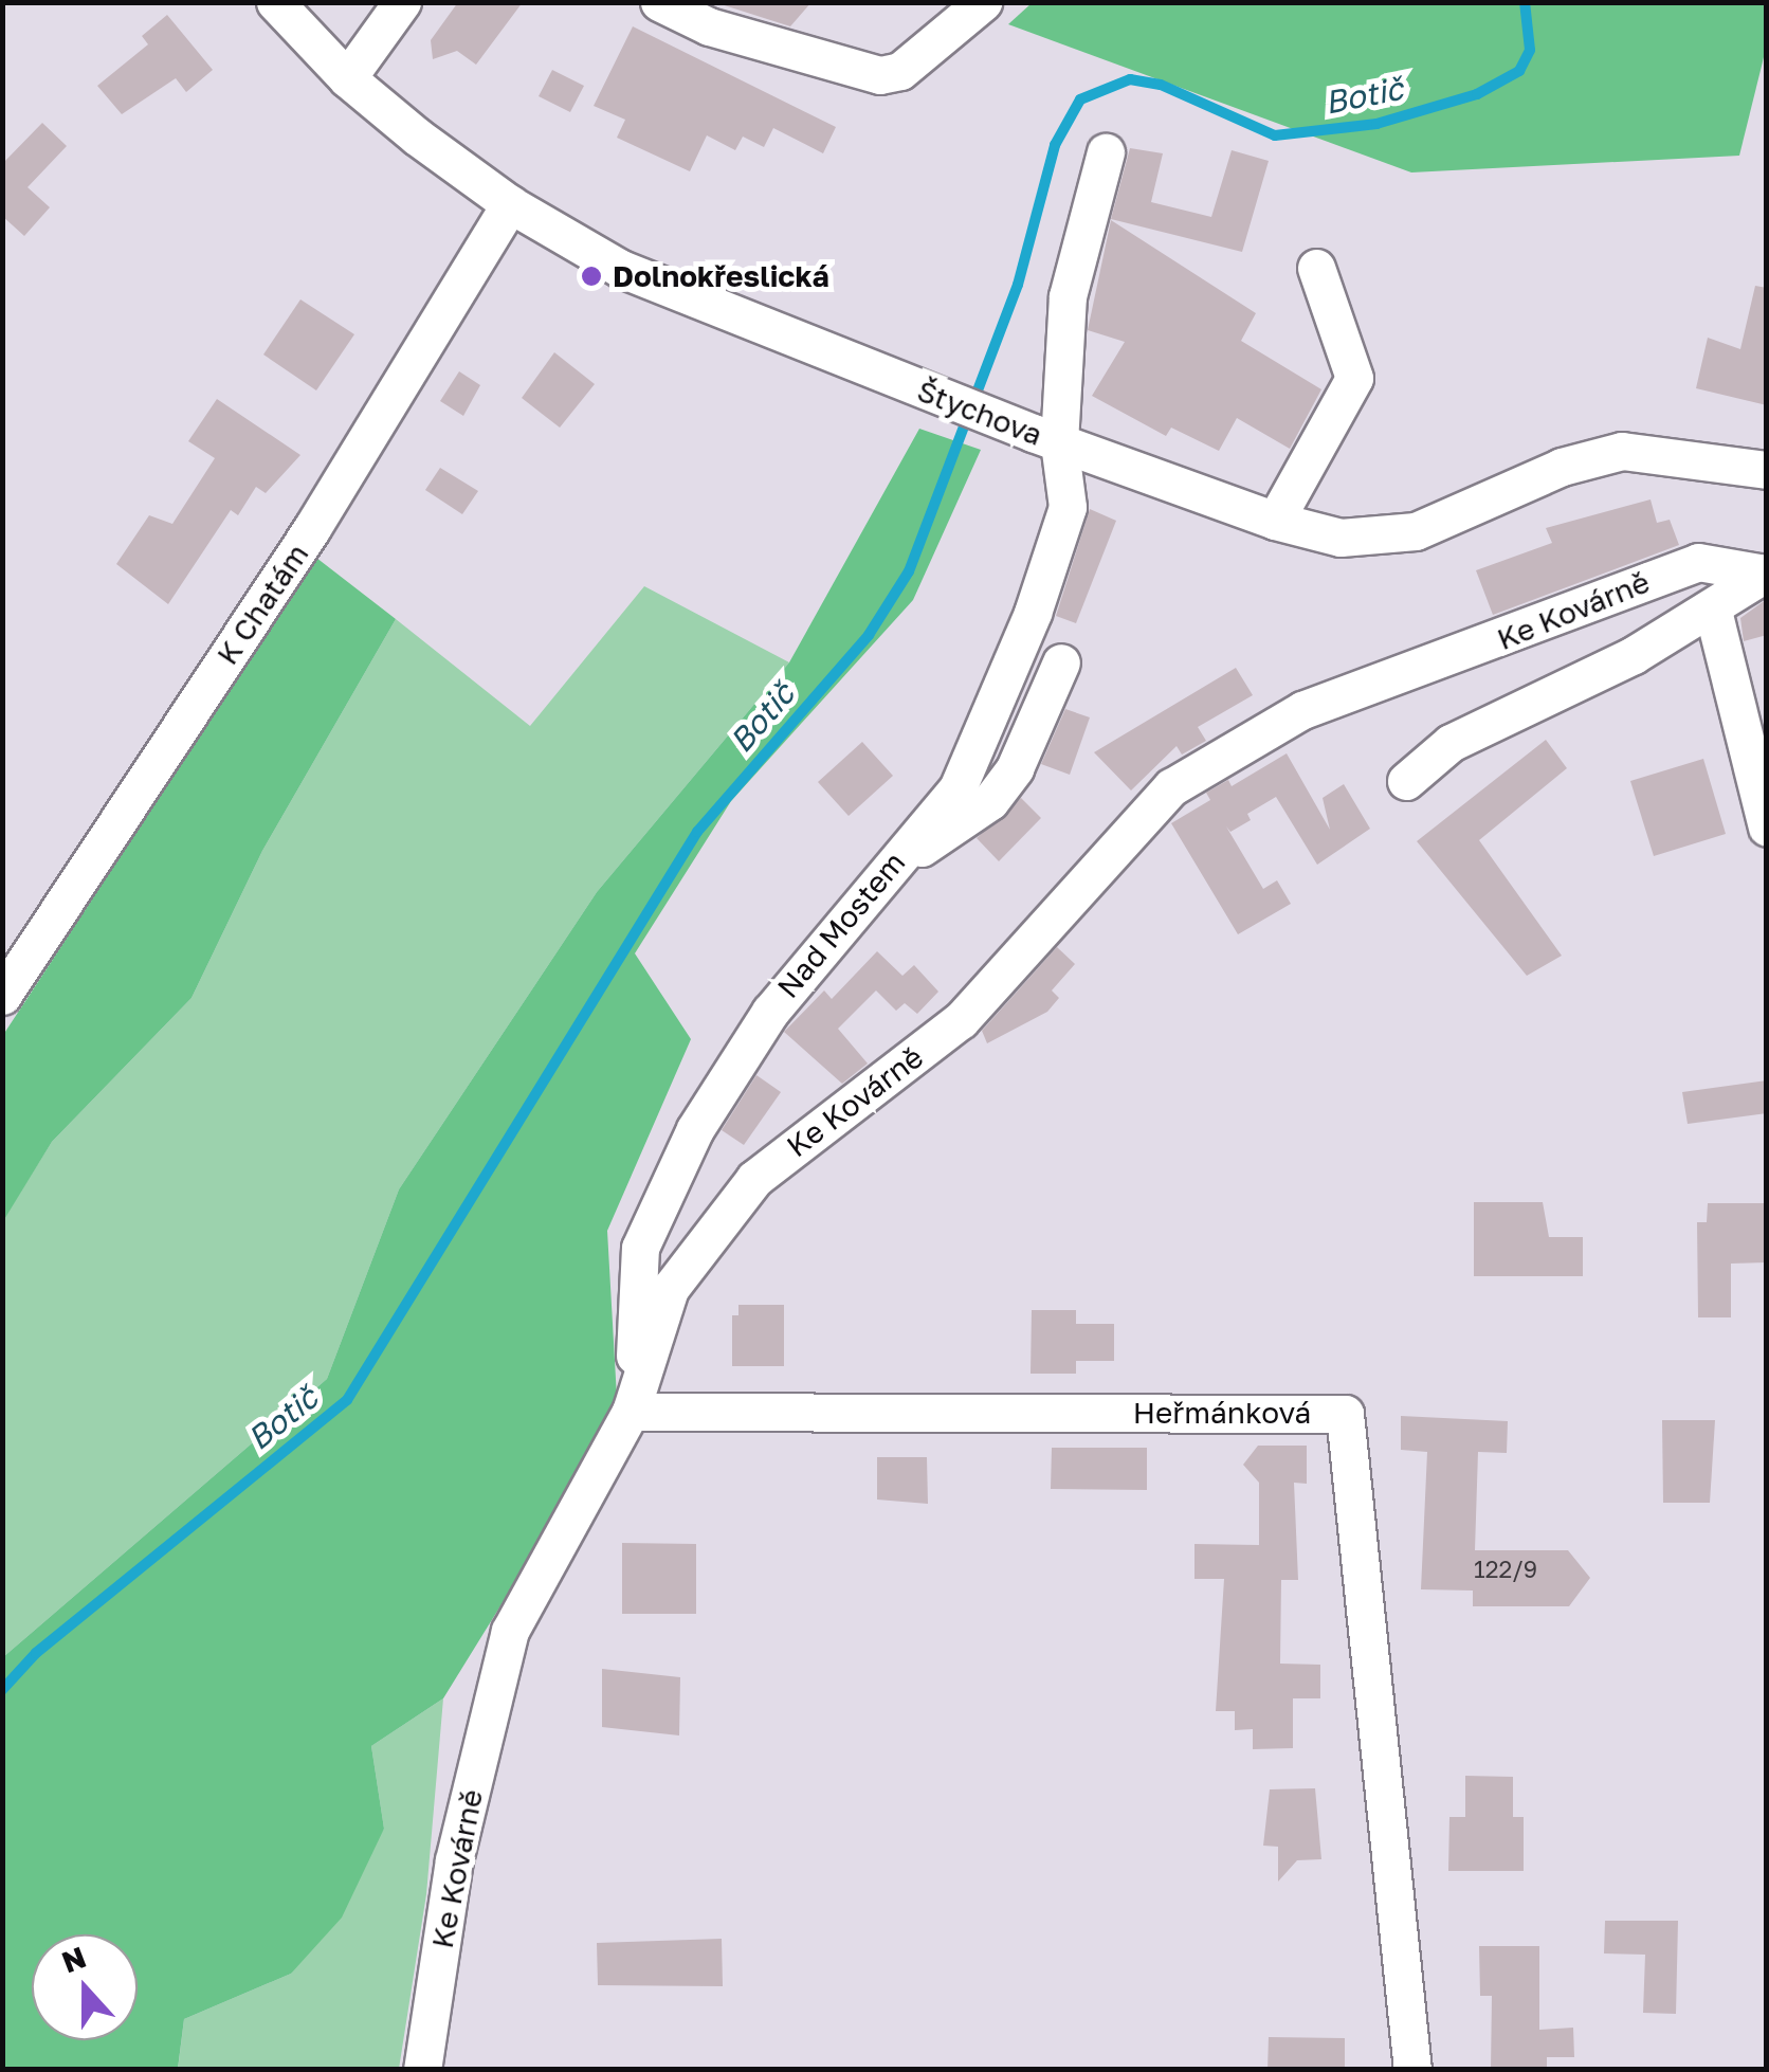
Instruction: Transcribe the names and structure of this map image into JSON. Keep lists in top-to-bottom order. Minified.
{"streets":{"street":["Štychova","K Chatám","Ke Kovárně","Nad Mostem","Heřmánková"]},"crossings":[["Štychova","K Chatám"],["Štychova","Nad Mostem"],["Ke Kovárně","Nad Mostem"],["Ke Kovárně","Heřmánková"],["Nad Mostem","Heřmánková"]],"water":["Botič"],"places":["Dolnokřeslická"],"house_numbers":["122/9"],"north":"top"}
